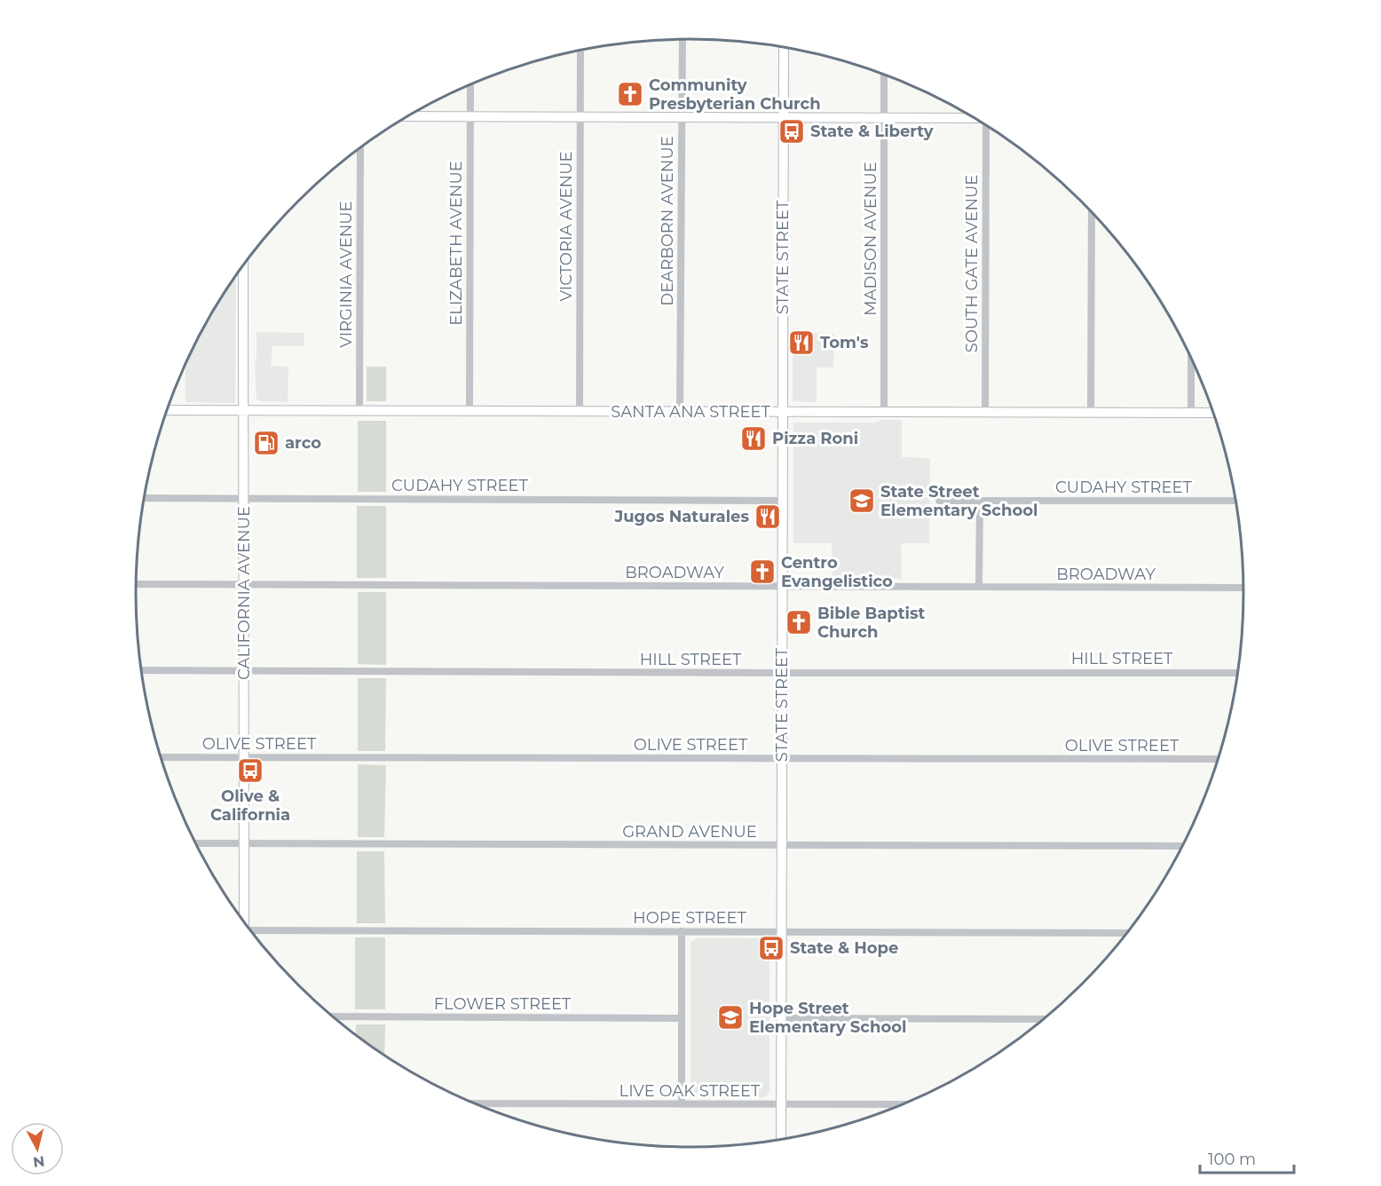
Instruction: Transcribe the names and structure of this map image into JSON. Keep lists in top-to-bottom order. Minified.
{"streets":{"street":["DEARBORN AVENUE","VICTORIA AVENUE","MADISON AVENUE","ELIZABETH AVENUE","STATE STREET","SOUTH GATE AVENUE","VIRGINIA AVENUE","SANTA ANA STREET","CUDAHY STREET","BROADWAY","CALIFORNIA AVENUE","HILL STREET","OLIVE STREET","GRAND AVENUE","HOPE STREET","FLOWER STREET","LIVE OAK STREET"]},"crossings":[["DEARBORN AVENUE","SANTA ANA STREET"],["VICTORIA AVENUE","SANTA ANA STREET"],["MADISON AVENUE","SANTA ANA STREET"],["ELIZABETH AVENUE","SANTA ANA STREET"],["STATE STREET","SANTA ANA STREET"],["STATE STREET","CUDAHY STREET"],["STATE STREET","BROADWAY"],["STATE STREET","HILL STREET"],["STATE STREET","OLIVE STREET"],["STATE STREET","GRAND AVENUE"],["STATE STREET","HOPE STREET"],["STATE STREET","LIVE OAK STREET"],["SOUTH GATE AVENUE","SANTA ANA STREET"],["VIRGINIA AVENUE","SANTA ANA STREET"],["SANTA ANA STREET","CALIFORNIA AVENUE"],["CUDAHY STREET","CALIFORNIA AVENUE"],["BROADWAY","CALIFORNIA AVENUE"],["CALIFORNIA AVENUE","HILL STREET"],["CALIFORNIA AVENUE","OLIVE STREET"],["CALIFORNIA AVENUE","GRAND AVENUE"]],"places":{"church":["Community Presbyterian Church","Centro Evangelistico","Bible Baptist Church"],"bus stop":["State & Liberty","Olive & California","State & Hope"],"restaurant":["Tom's","Pizza Roni","Jugos Naturales"],"fuel station":["arco"],"school or university":["State Street Elementary School","Hope Street Elementary School"]},"scale_bar":"100 m","north":"bottom"}
